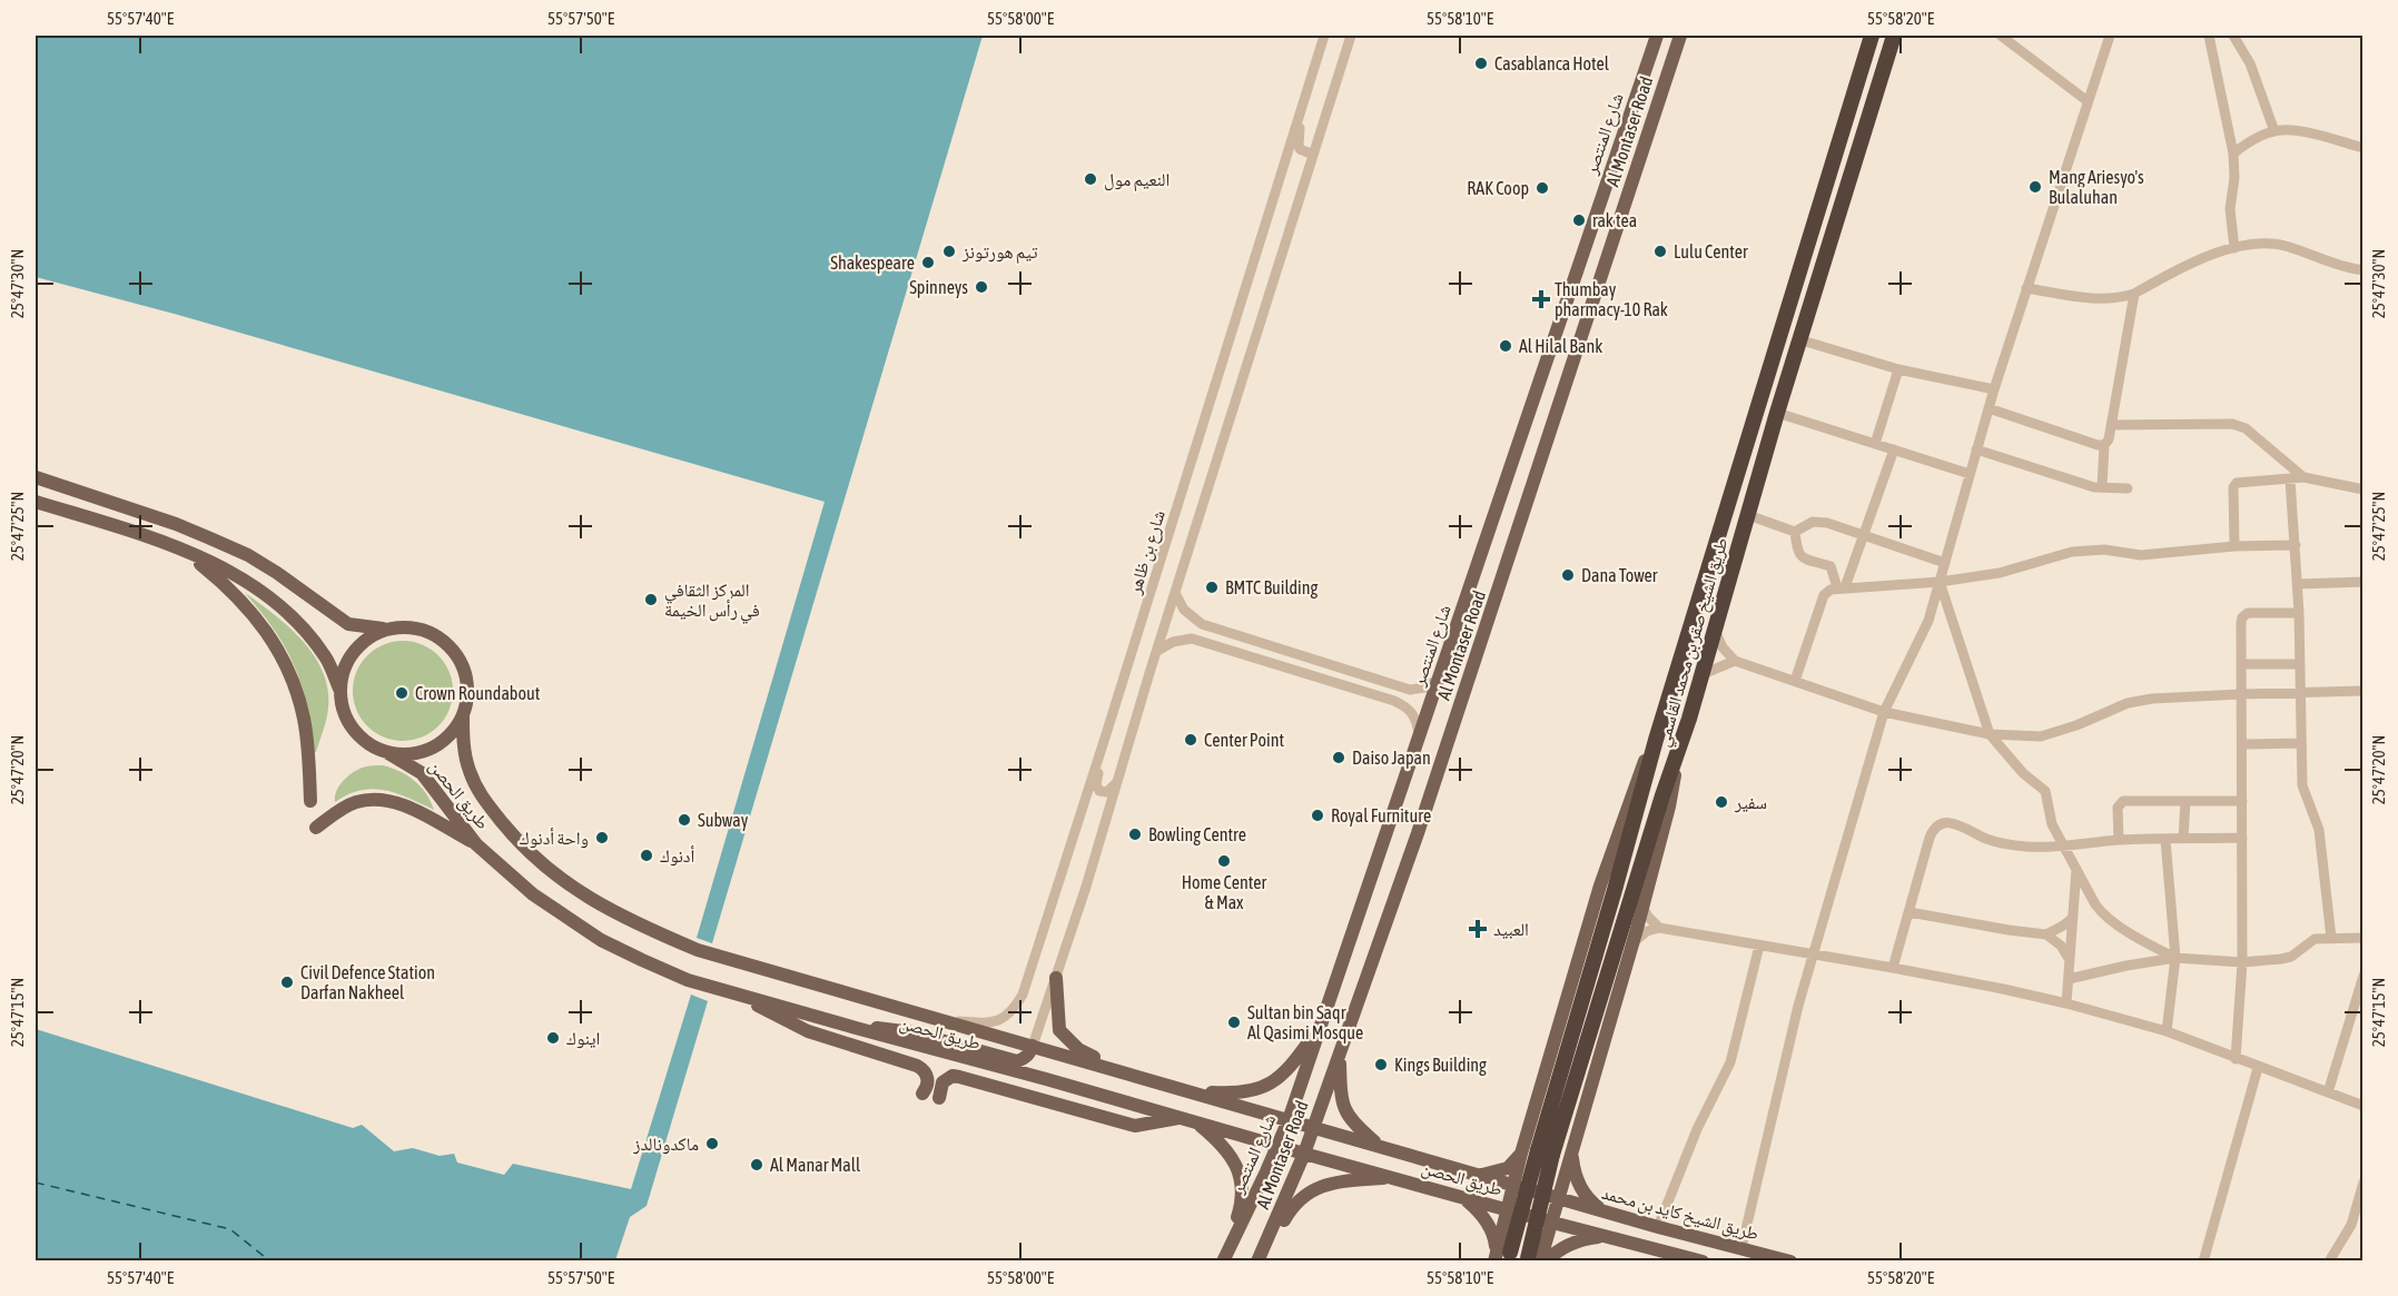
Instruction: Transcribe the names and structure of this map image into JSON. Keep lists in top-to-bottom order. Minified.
{"streets":{"highway":["طريق الشيخ صقر بن محمد القاسمي"],"main road":["Al Montaser Road","شارع المنتصر","طريق الحصن","طريق الشيخ كايد بن محمد"],"street":["شارع بن ظاهر"]},"crossings":[["Al Montaser Road","طريق الحصن"],["شارع المنتصر","طريق الحصن"],["شارع بن ظاهر","طريق الحصن"],["طريق الحصن","طريق الشيخ كايد بن محمد"]],"places":{"other":["Casablanca Hotel","النعيم مول","Mang Ariesyo's Bulaluhan","RAK Coop","rak tea","تيم هورتونز","Lulu Center","Shakespeare","Spinneys","Al Hilal Bank","Dana Tower","BMTC Building","المركز الثقافي في رأس الخيمة","Crown Roundabout","Center Point","Daiso Japan","سفير","Royal Furniture","Subway","Bowling Centre","واحة أدنوك","أدنوك","Home Center & Max","Civil Defence Station Darfan Nakheel","Sultan bin Saqr Al Qasimi Mosque","اينوك","Kings Building","ماكدونالدز","Al Manar Mall"],"health":["Thumbay pharmacy-10 Rak","العبيد"]},"coordinates":["55°57'40\"E","55°57'50\"E","55°58'00\"E","55°58'10\"E","55°58'20\"E","25°47'30\"N","25°47'25\"N","25°47'20\"N","25°47'15\"N"]}
